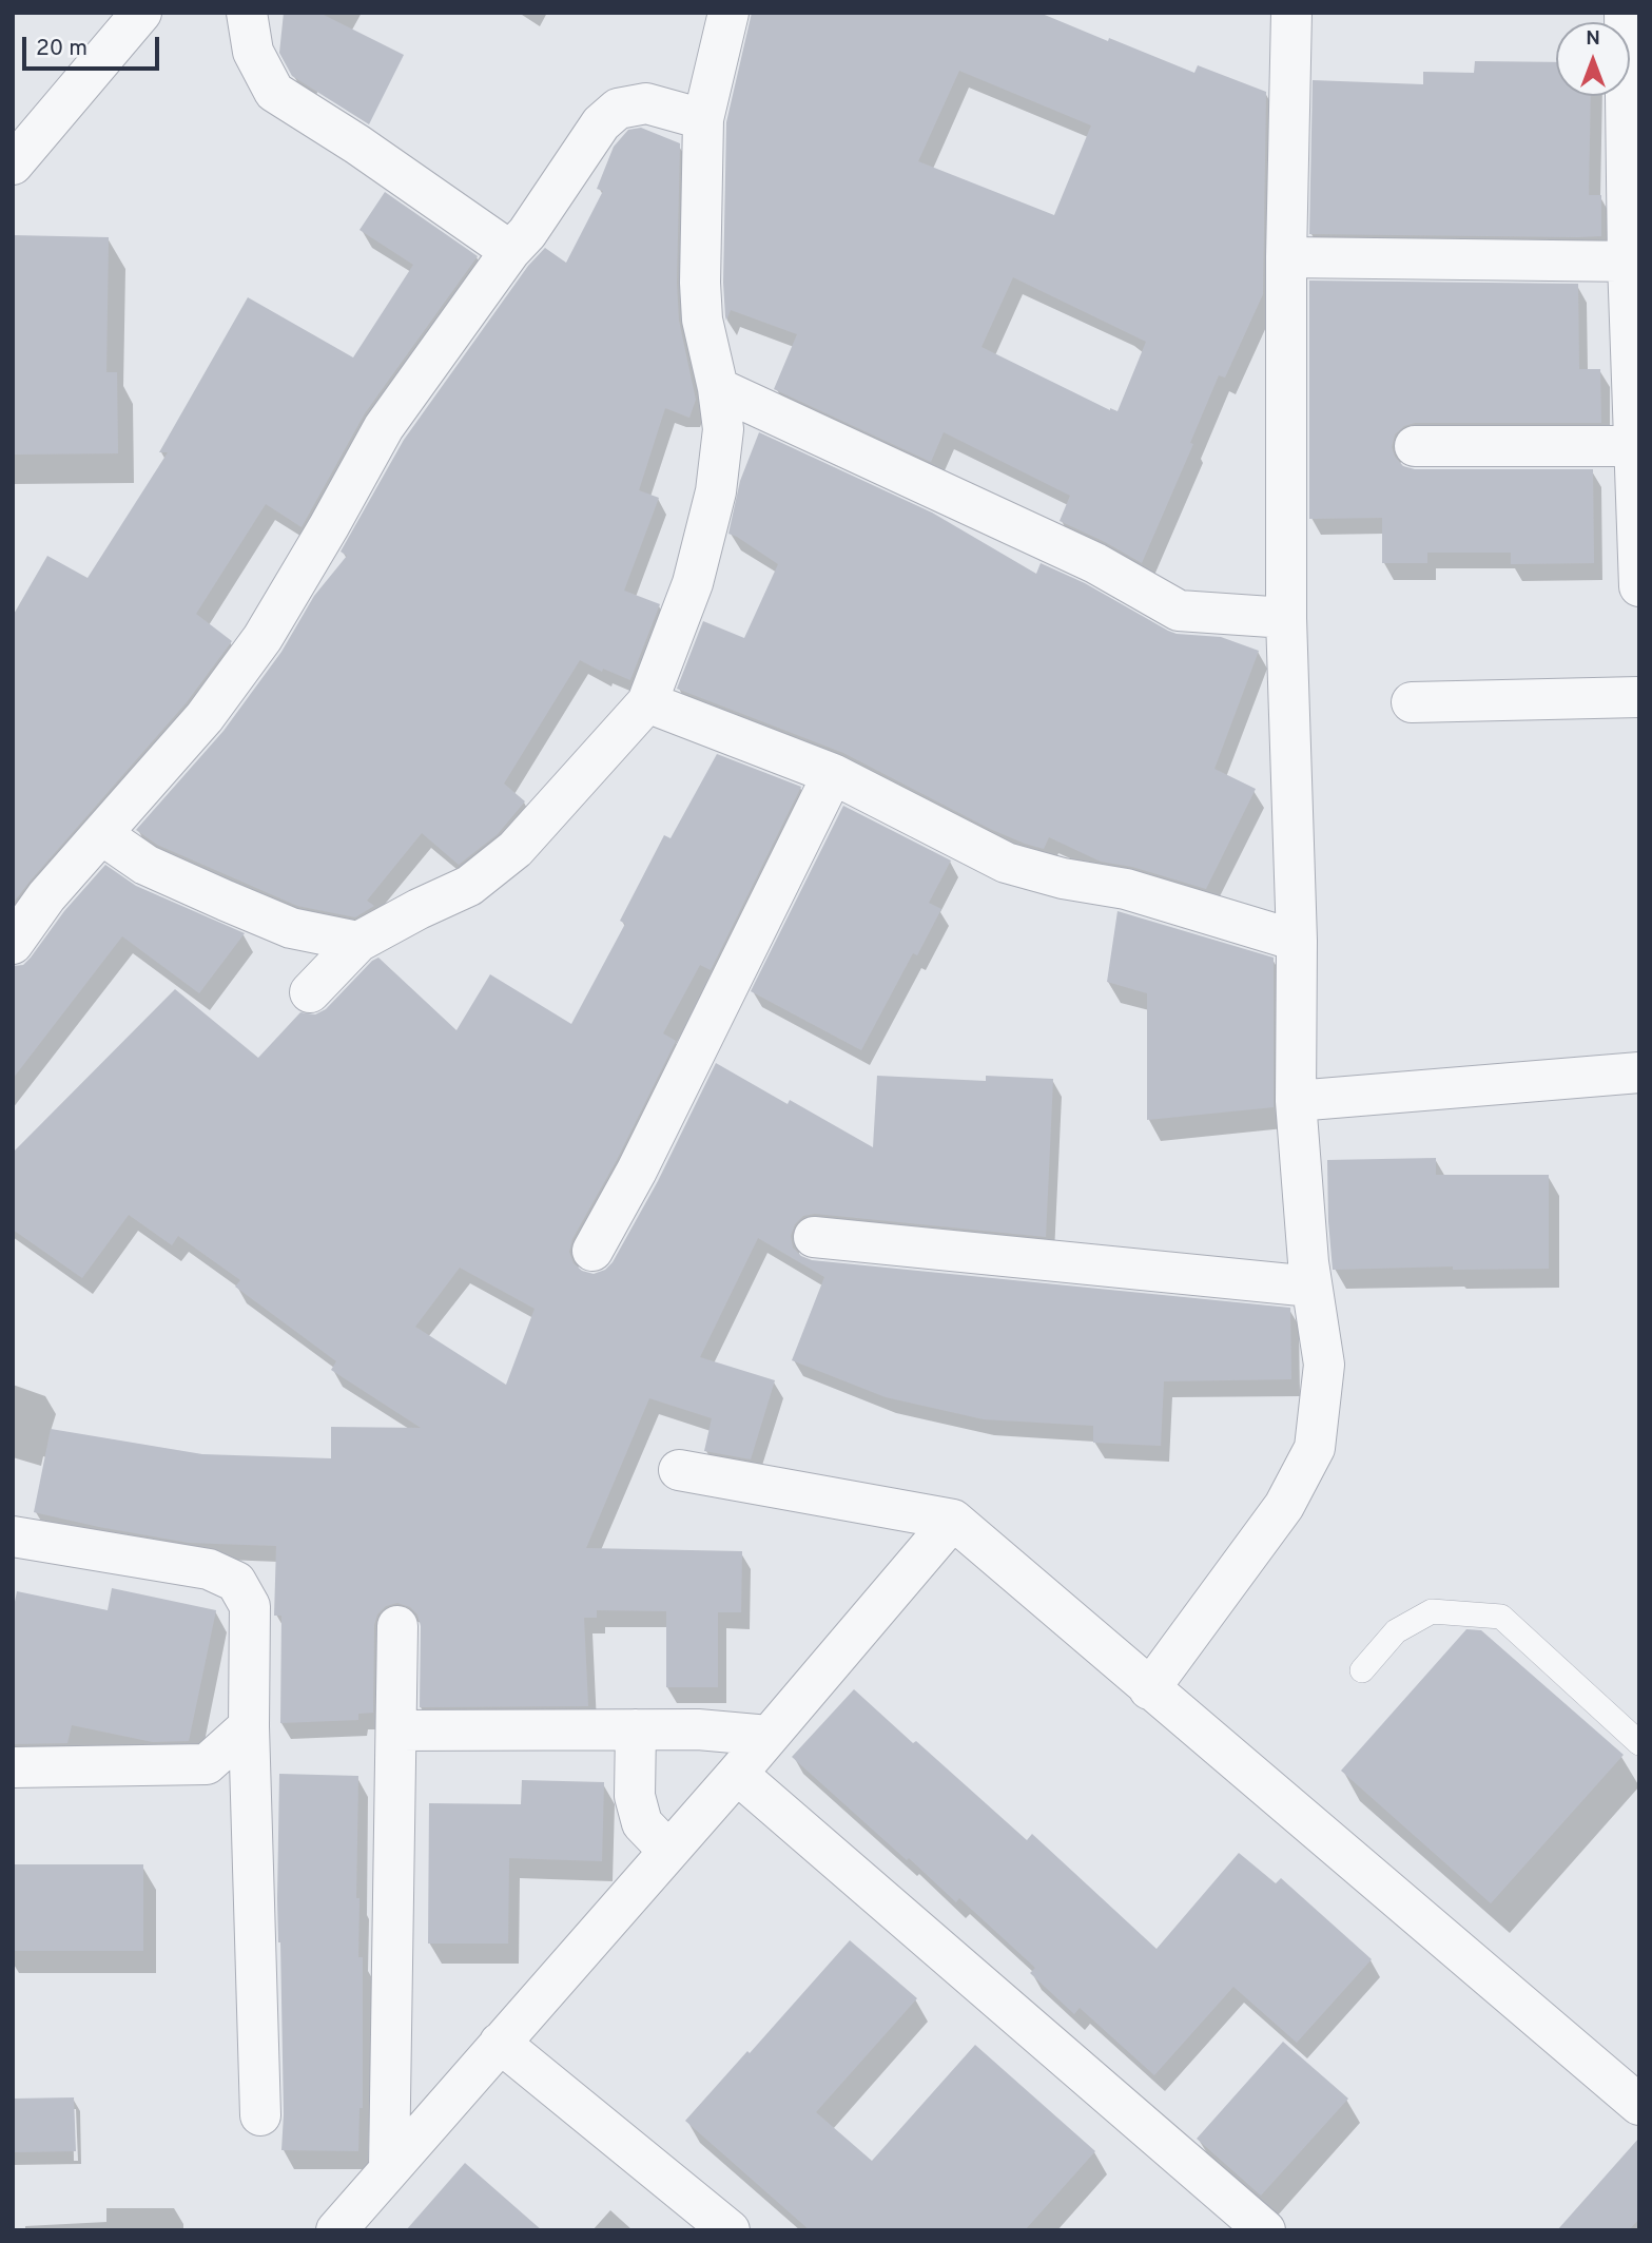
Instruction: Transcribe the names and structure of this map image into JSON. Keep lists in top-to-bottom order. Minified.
{"scale_bar":"20 m","north":"top"}
